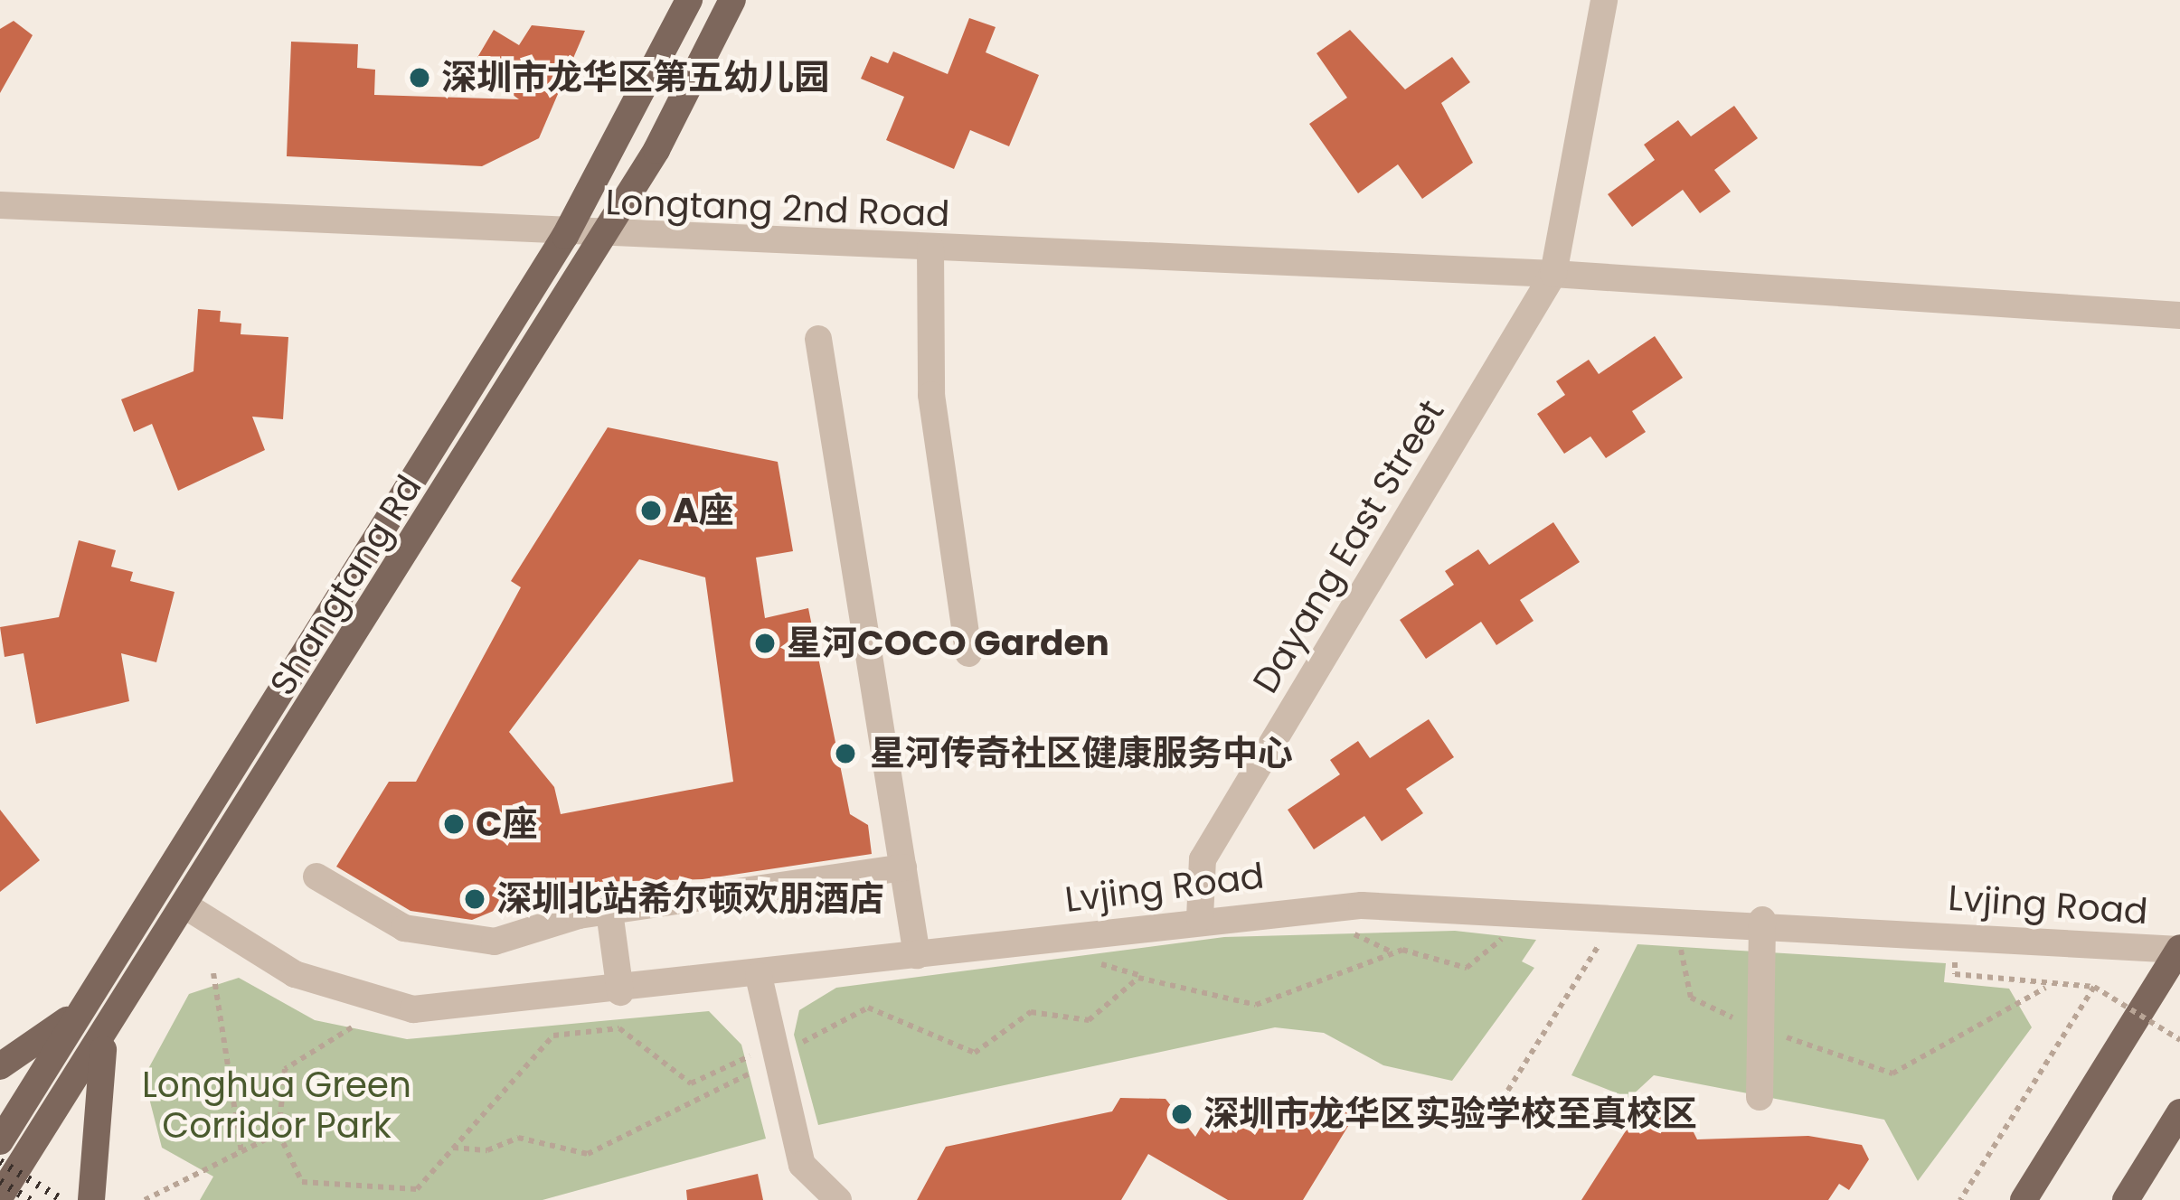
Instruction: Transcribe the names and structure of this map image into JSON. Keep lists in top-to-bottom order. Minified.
{"streets":{"main road":["Shangtang Rd"],"street":["Longtang 2nd Road","Dayang East Street","Lvjing Road"]},"crossings":[["Longtang 2nd Road","Dayang East Street"],["Longtang 2nd Road","Shangtang Rd"],["Dayang East Street","Lvjing Road"],["Shangtang Rd","Lvjing Road"]],"parks":["Longhua Green Corridor Park"],"places":["深圳市龙华区第五幼儿园","A座","星河COCO Garden","星河传奇社区健康服务中心","C座","深圳北站希尔顿欢朋酒店","深圳市龙华区实验学校至真校区"]}
